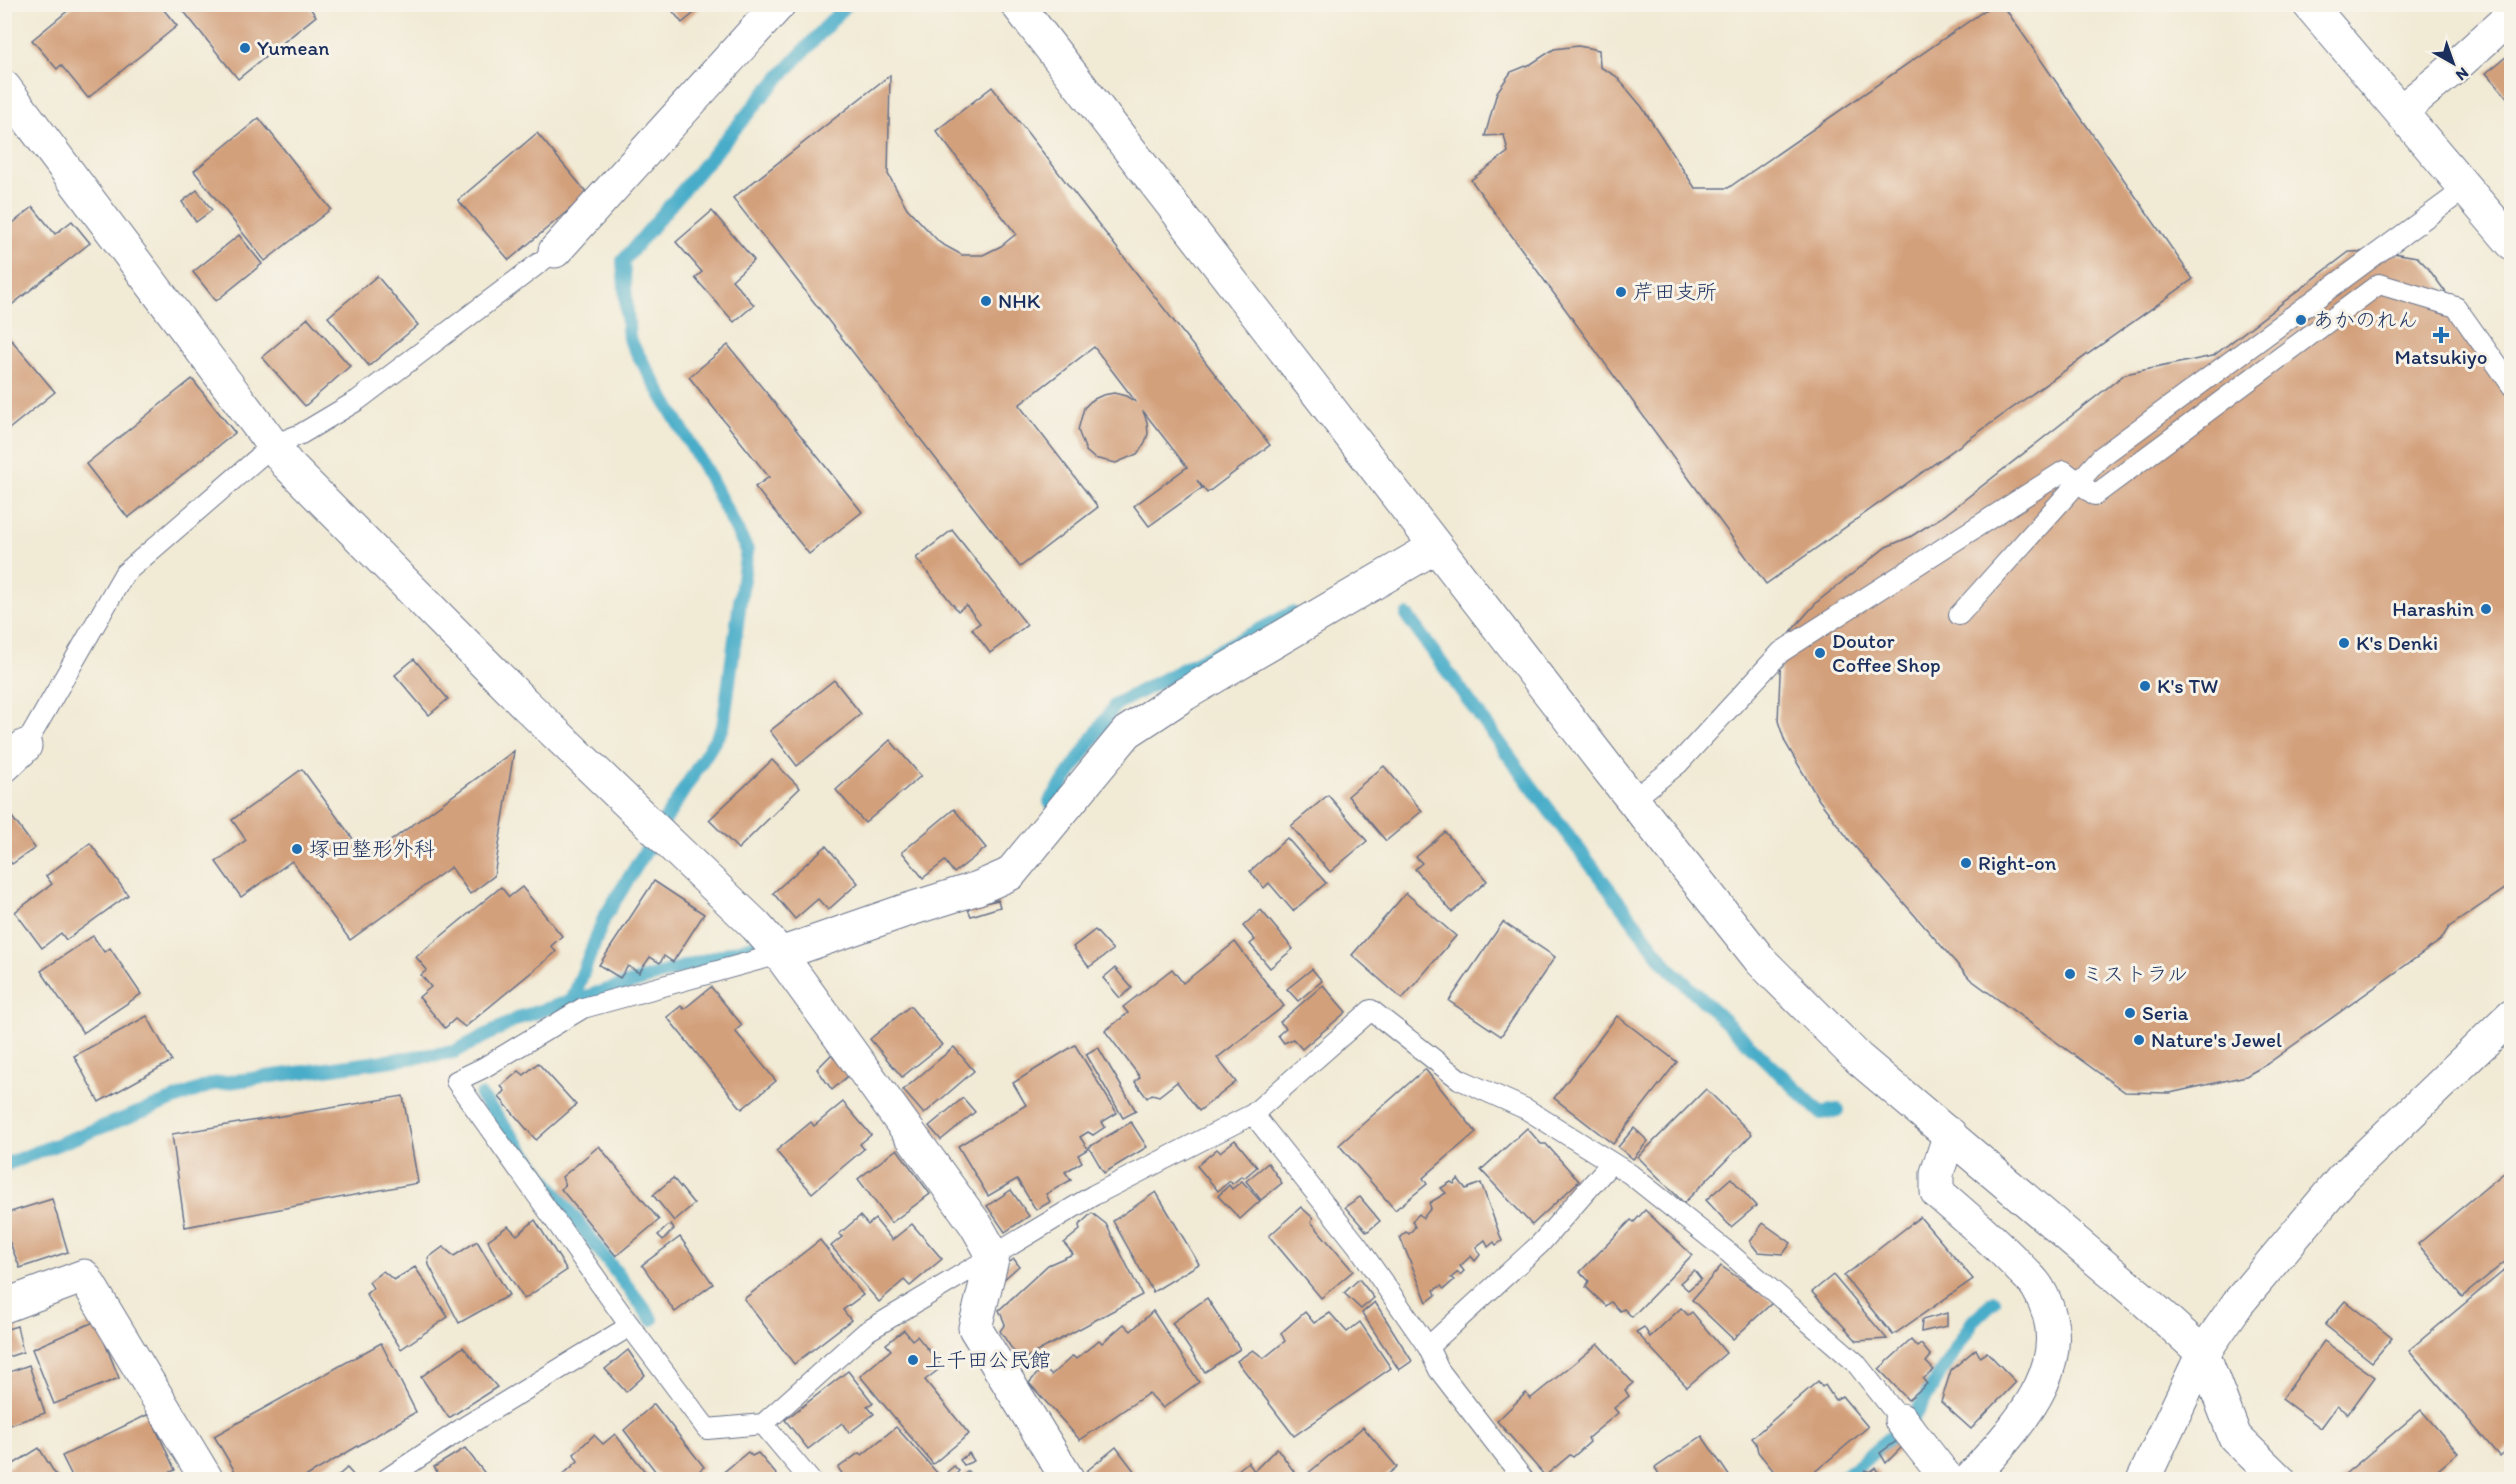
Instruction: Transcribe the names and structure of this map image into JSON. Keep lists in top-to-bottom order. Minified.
{"places":{"other":["Yumean","芹田支所","NHK","あかのれん","Harashin","K's Denki","Doutor Coffee Shop","K's TW","塚田整形外科","Right-on","ミストラル","Seria","Nature's Jewel","上千田公民館"],"health":["Matsukiyo"]},"north":"bottom right"}
